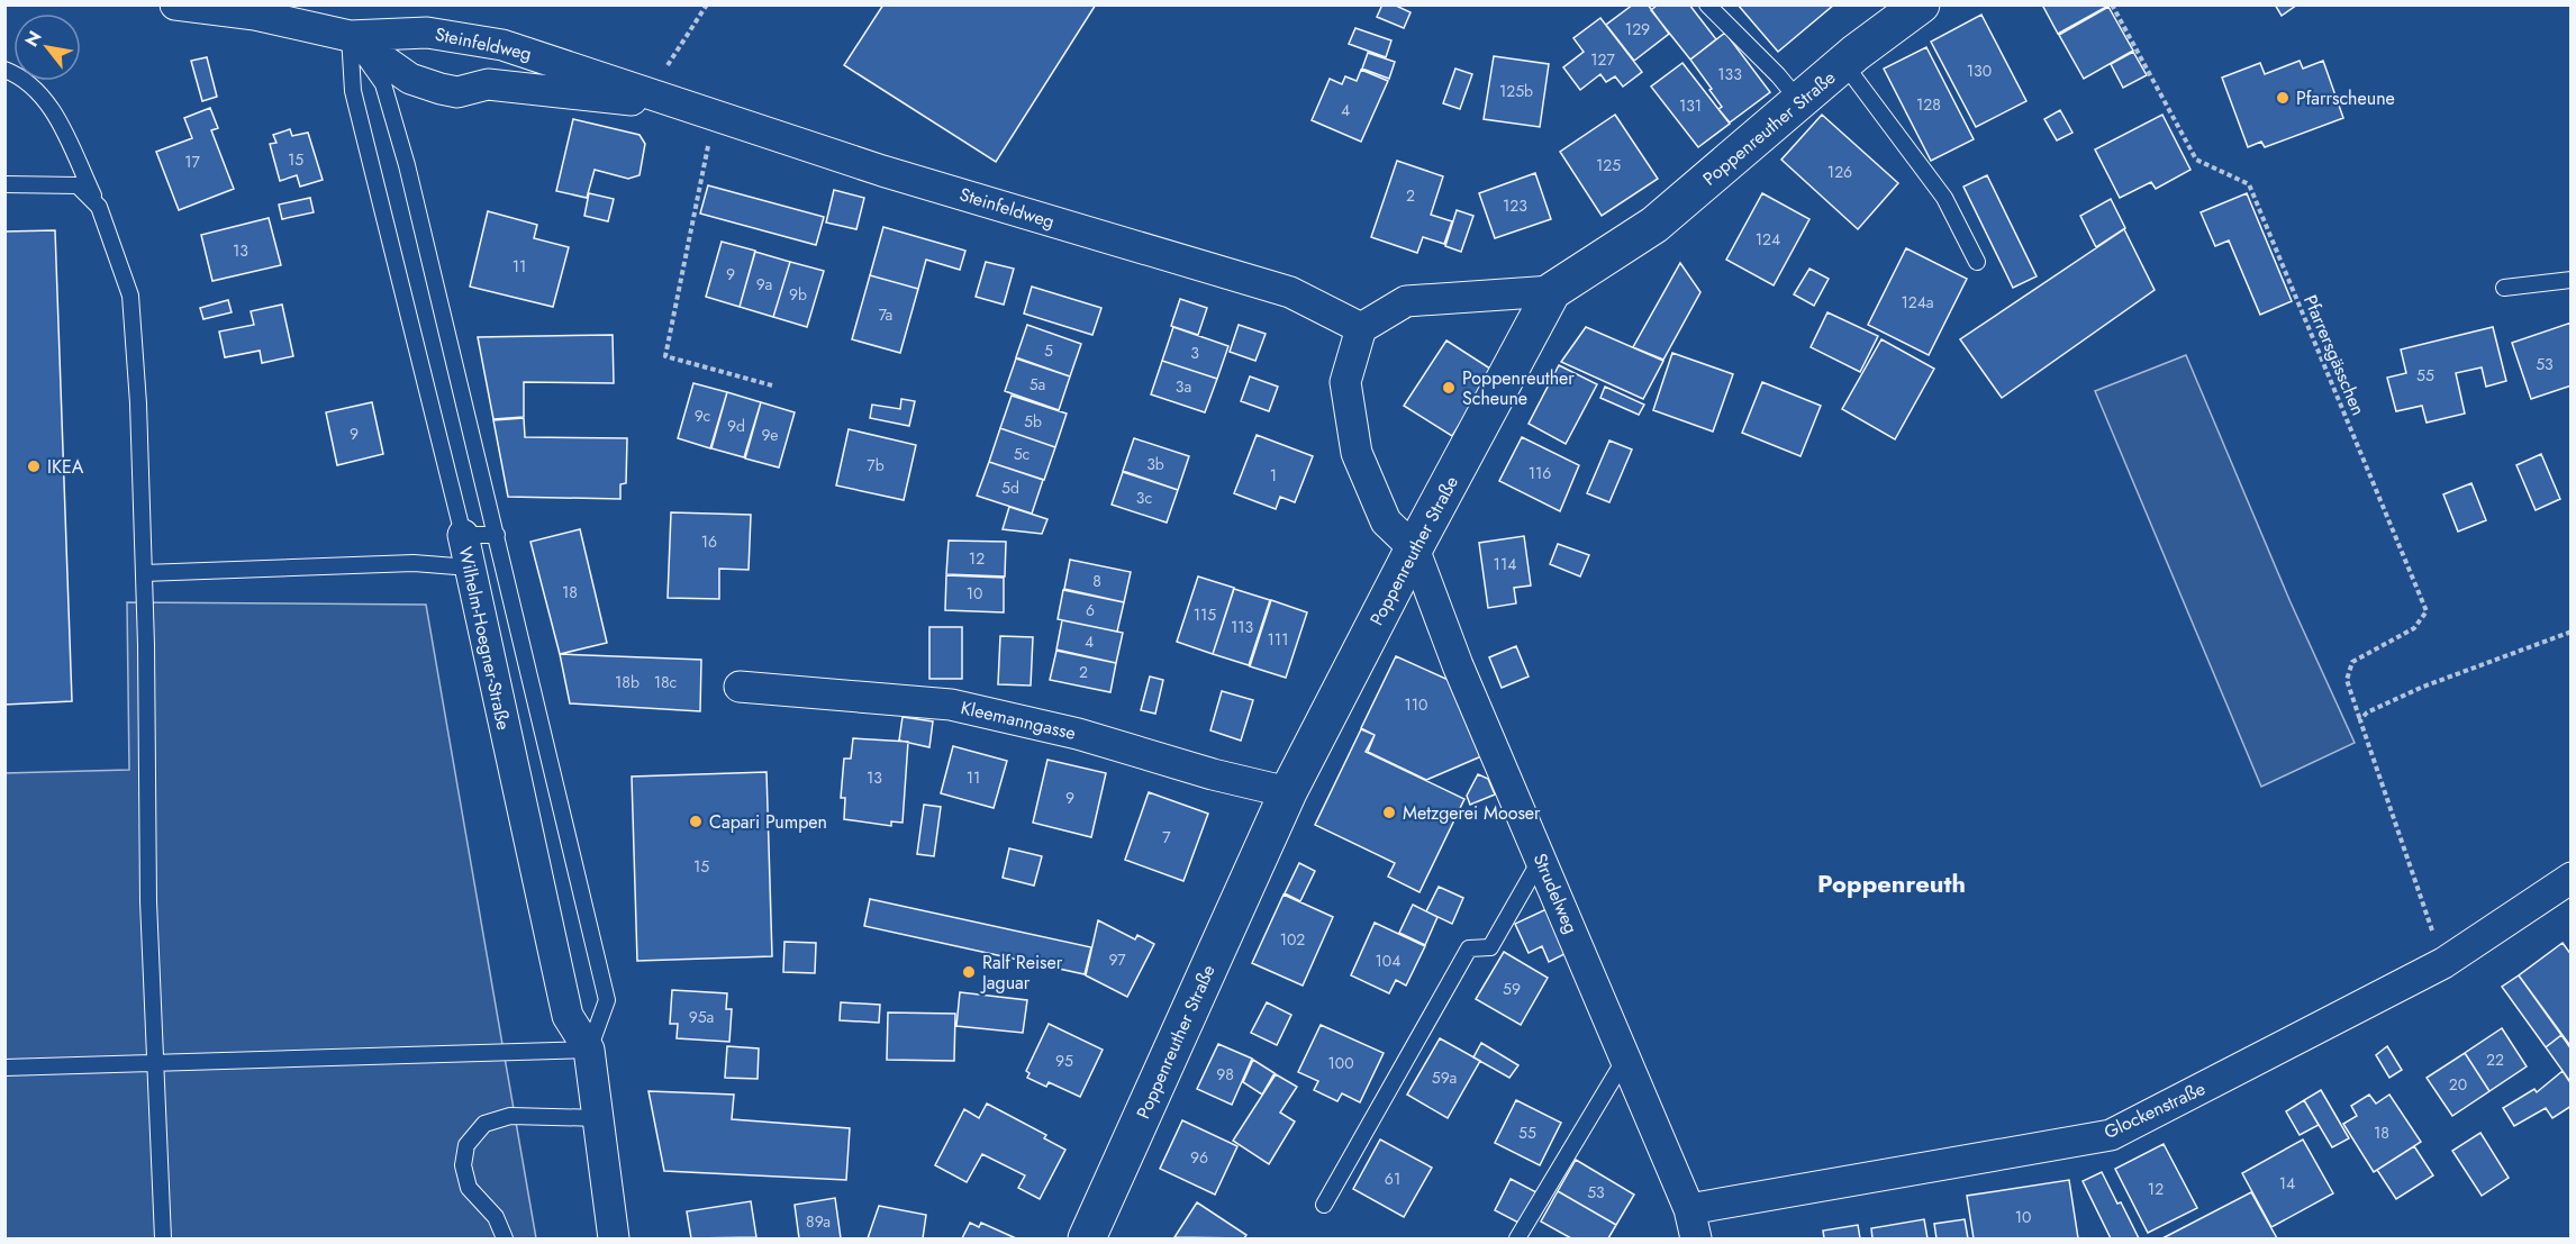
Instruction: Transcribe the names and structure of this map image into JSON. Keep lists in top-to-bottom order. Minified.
{"streets":{"street":["Steinfeldweg","Poppenreuther Straße","Wilhelm-Hoegner-Straße","Kleemanngasse","Strudelweg","Glockenstraße"],"path":["Pfarrersgässchen"]},"crossings":[["Steinfeldweg","Wilhelm-Hoegner-Straße"],["Poppenreuther Straße","Kleemanngasse"],["Poppenreuther Straße","Strudelweg"],["Pfarrersgässchen","Glockenstraße"],["Strudelweg","Glockenstraße"]],"districts":["Poppenreuth"],"places":["Pfarrscheune","Poppenreuther Scheune","IKEA","Metzgerei Mooser","Capari Pumpen","Ralf Reiser Jaguar"],"house_numbers":["129","127","130","133","125b","128","131","4","15","17","125","126","2","123","124","13","11","9","9a","9b","124a","7a","5","3","53","55","5a","3a","9c","5b","9d","9","9e","5c","3b","7b","116","1","5d","3c","16","12","114","8","18","10","6","115","113","111","4","2","18b","18c","110","13","11","9","7","15","102","97","104","59","95a","22","95","100","98","59a","20","55","18","96","61","14","12","53","10","89a"],"north":"top left"}
